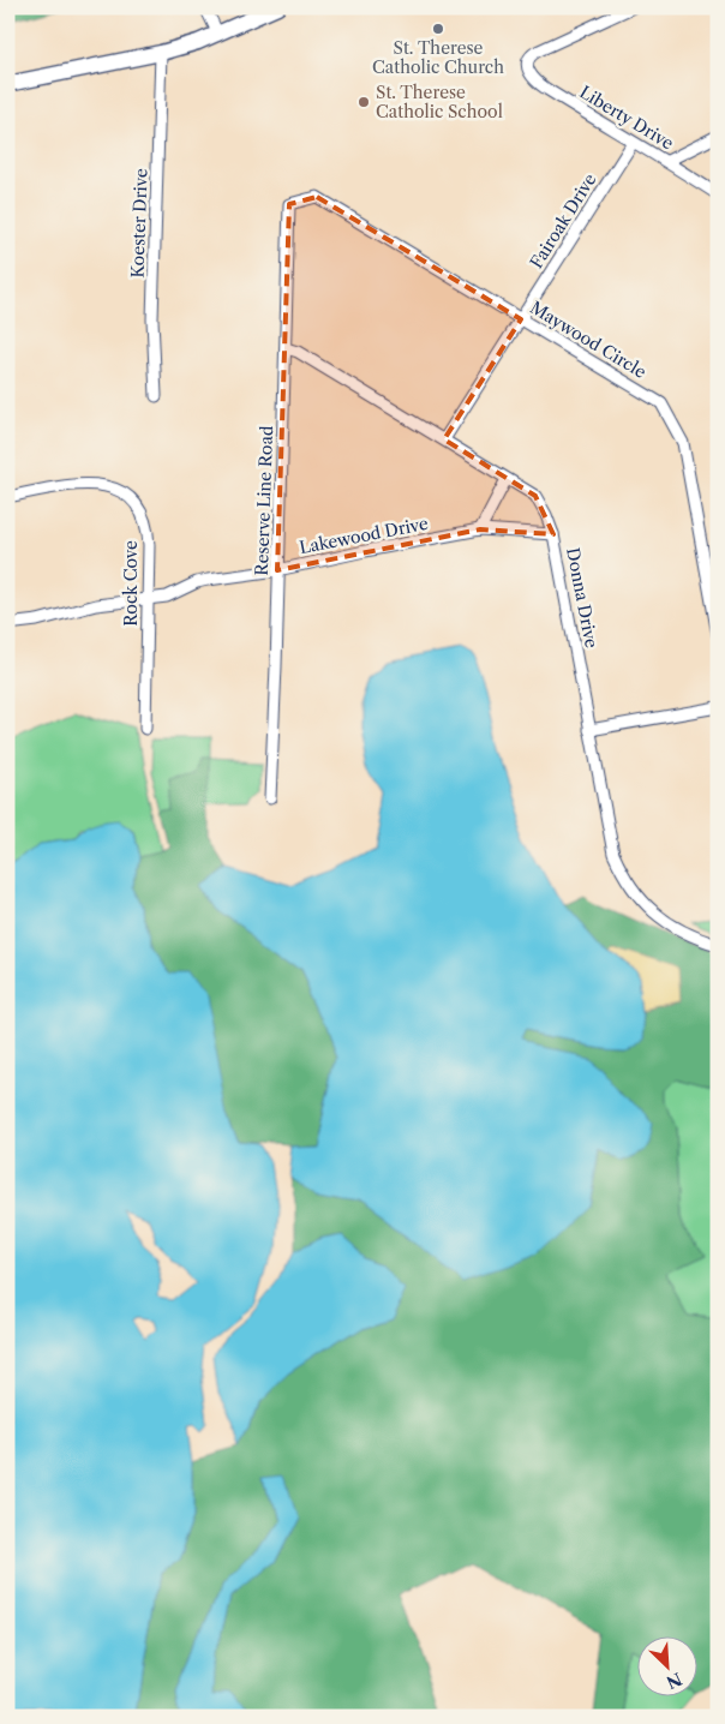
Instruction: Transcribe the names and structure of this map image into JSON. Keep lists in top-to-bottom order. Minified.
{"streets":{"street":["Liberty Drive","Fairoak Drive","Koester Drive","Maywood Circle","Reserve Line Road","Lakewood Drive","Rock Cove","Donna Drive"]},"crossings":[["Liberty Drive","Fairoak Drive"],["Fairoak Drive","Maywood Circle"],["Fairoak Drive","Donna Drive"],["Maywood Circle","Reserve Line Road"],["Reserve Line Road","Lakewood Drive"],["Reserve Line Road","Donna Drive"],["Lakewood Drive","Rock Cove"],["Lakewood Drive","Donna Drive"]],"places":["St. Therese Catholic Church","St. Therese Catholic School"],"north":"bottom right"}
